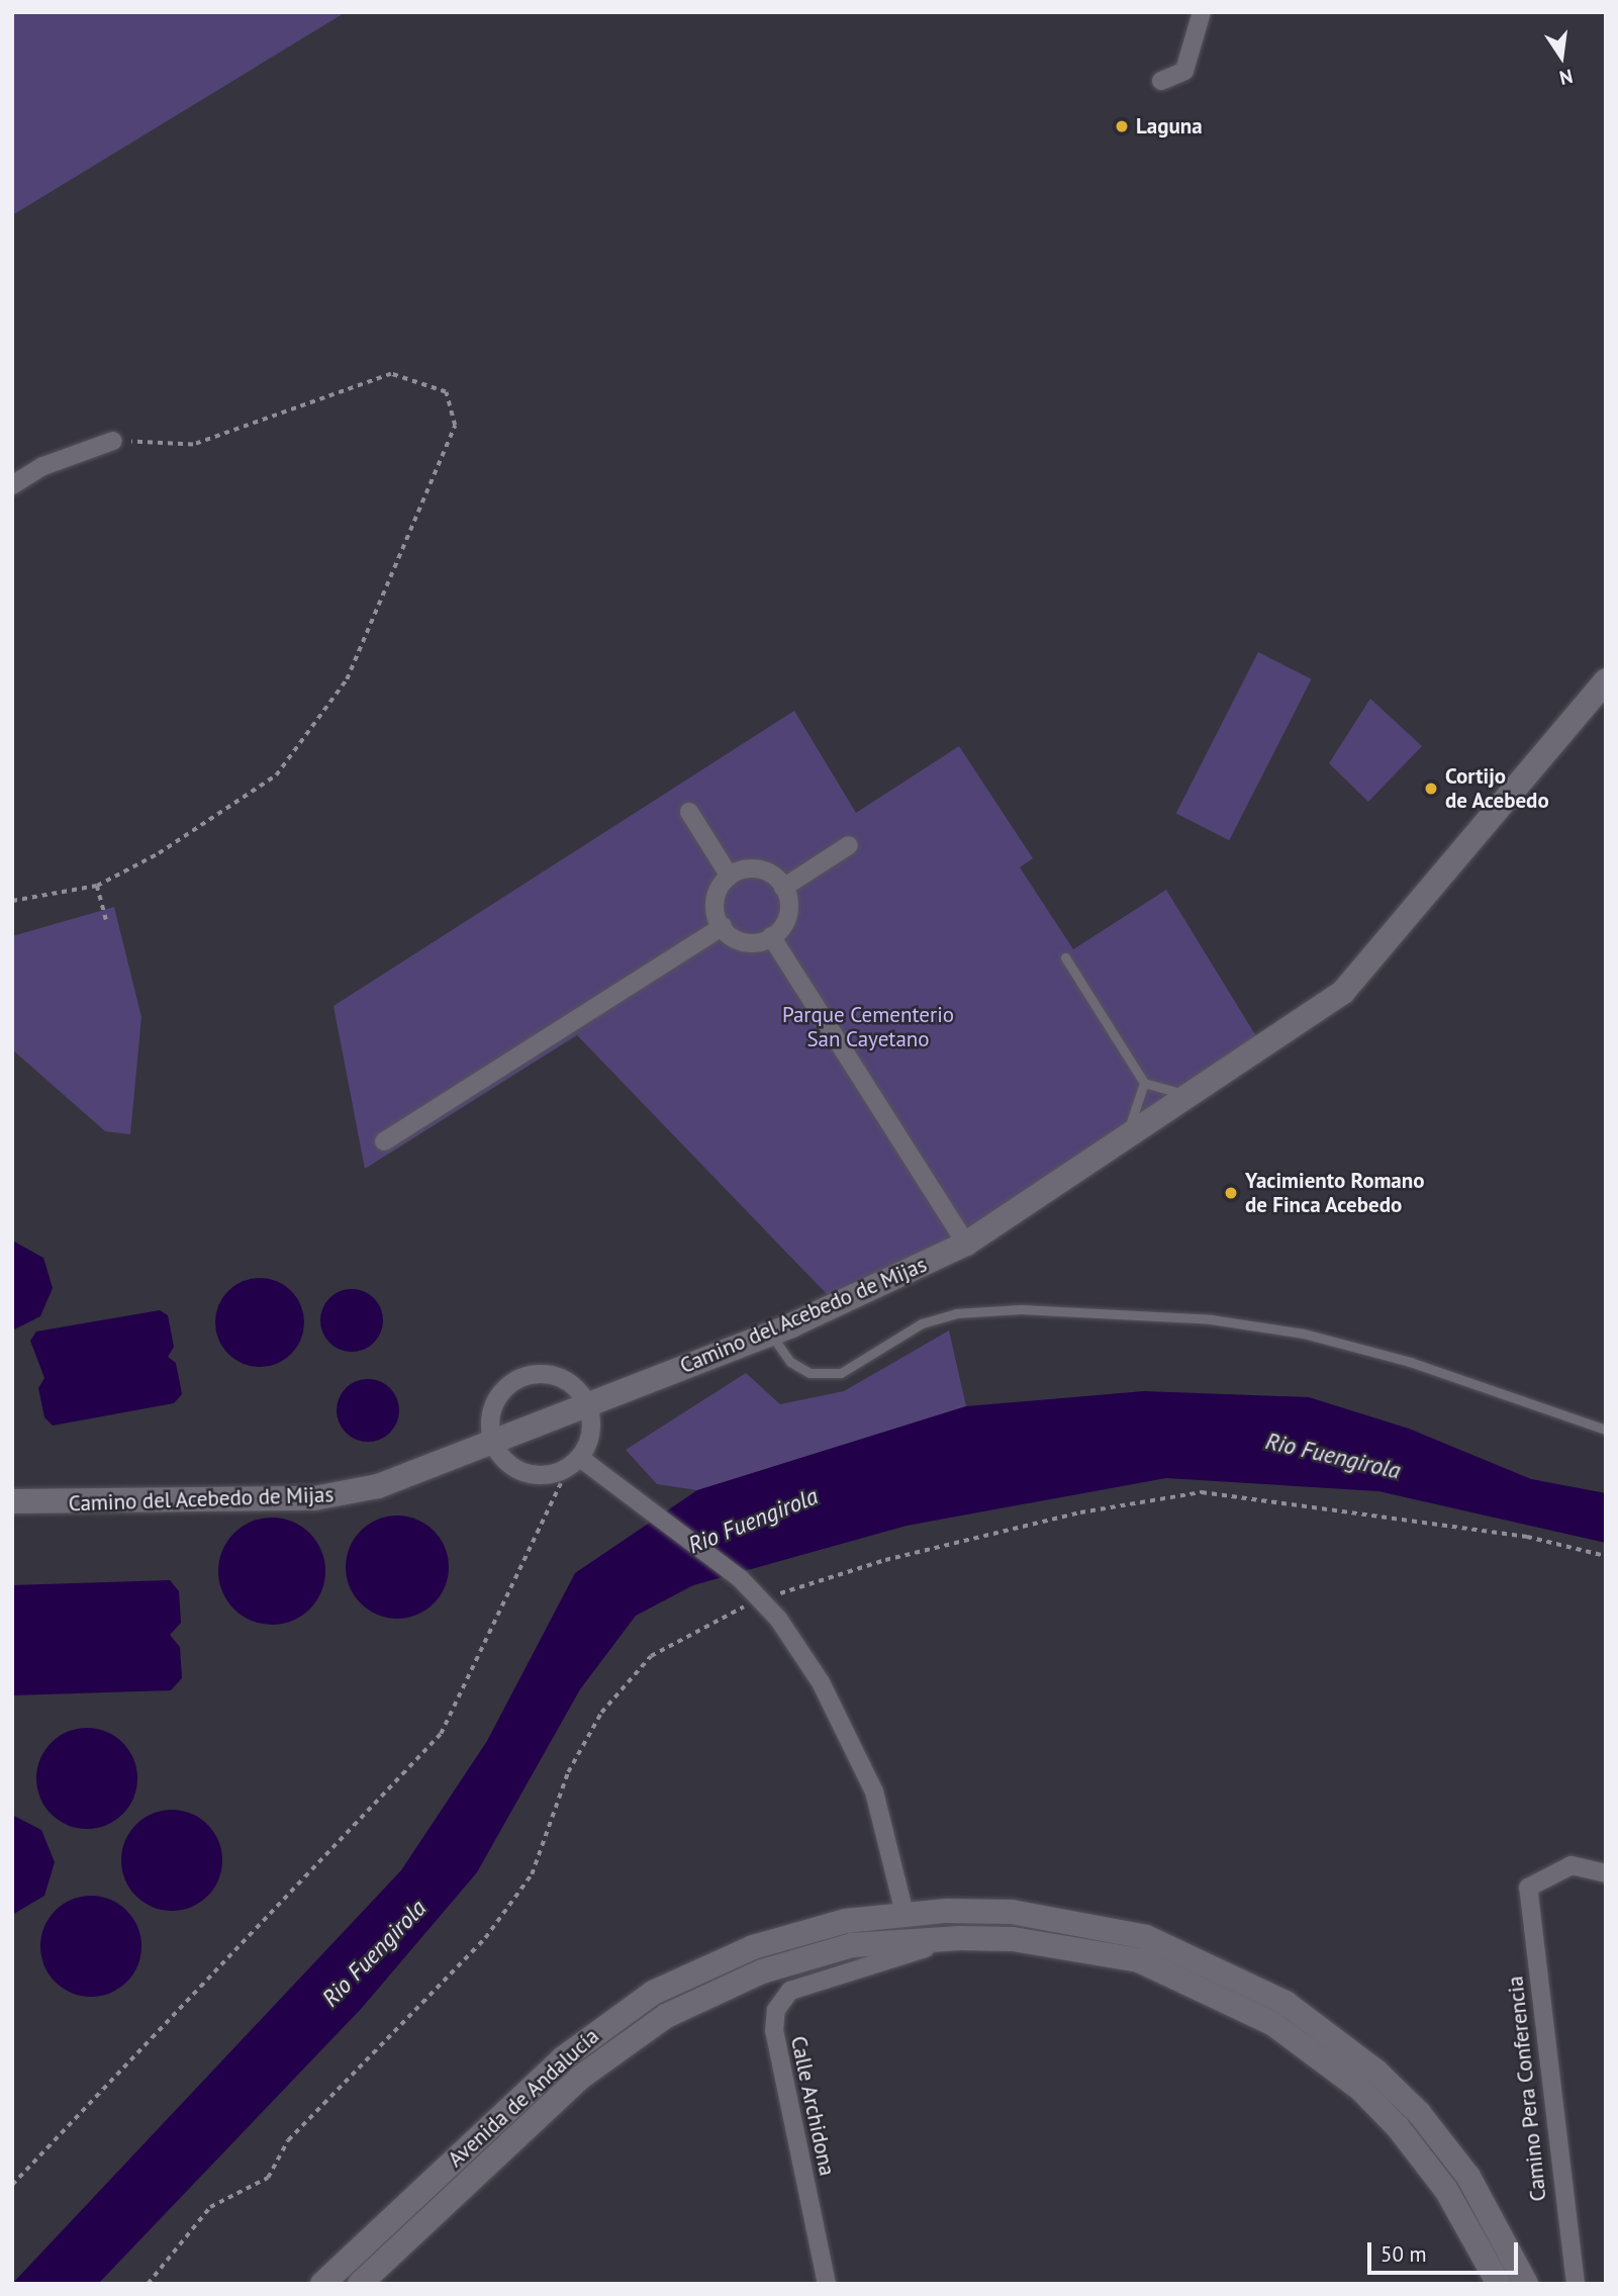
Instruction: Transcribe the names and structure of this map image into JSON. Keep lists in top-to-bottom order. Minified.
{"streets":{"street":["Camino del Acebedo de Mijas","Camino Pera Conferencia","Avenida de Andalucía","Calle Archidona"]},"crossings":[["Avenida de Andalucía","Calle Archidona"]],"water":["Rio Fuengirola"],"parks":["Parque Cementerio San Cayetano"],"places":["Laguna","Cortijo de Acebedo","Yacimiento Romano de Finca Acebedo"],"scale_bar":"50 m","north":"bottom"}
